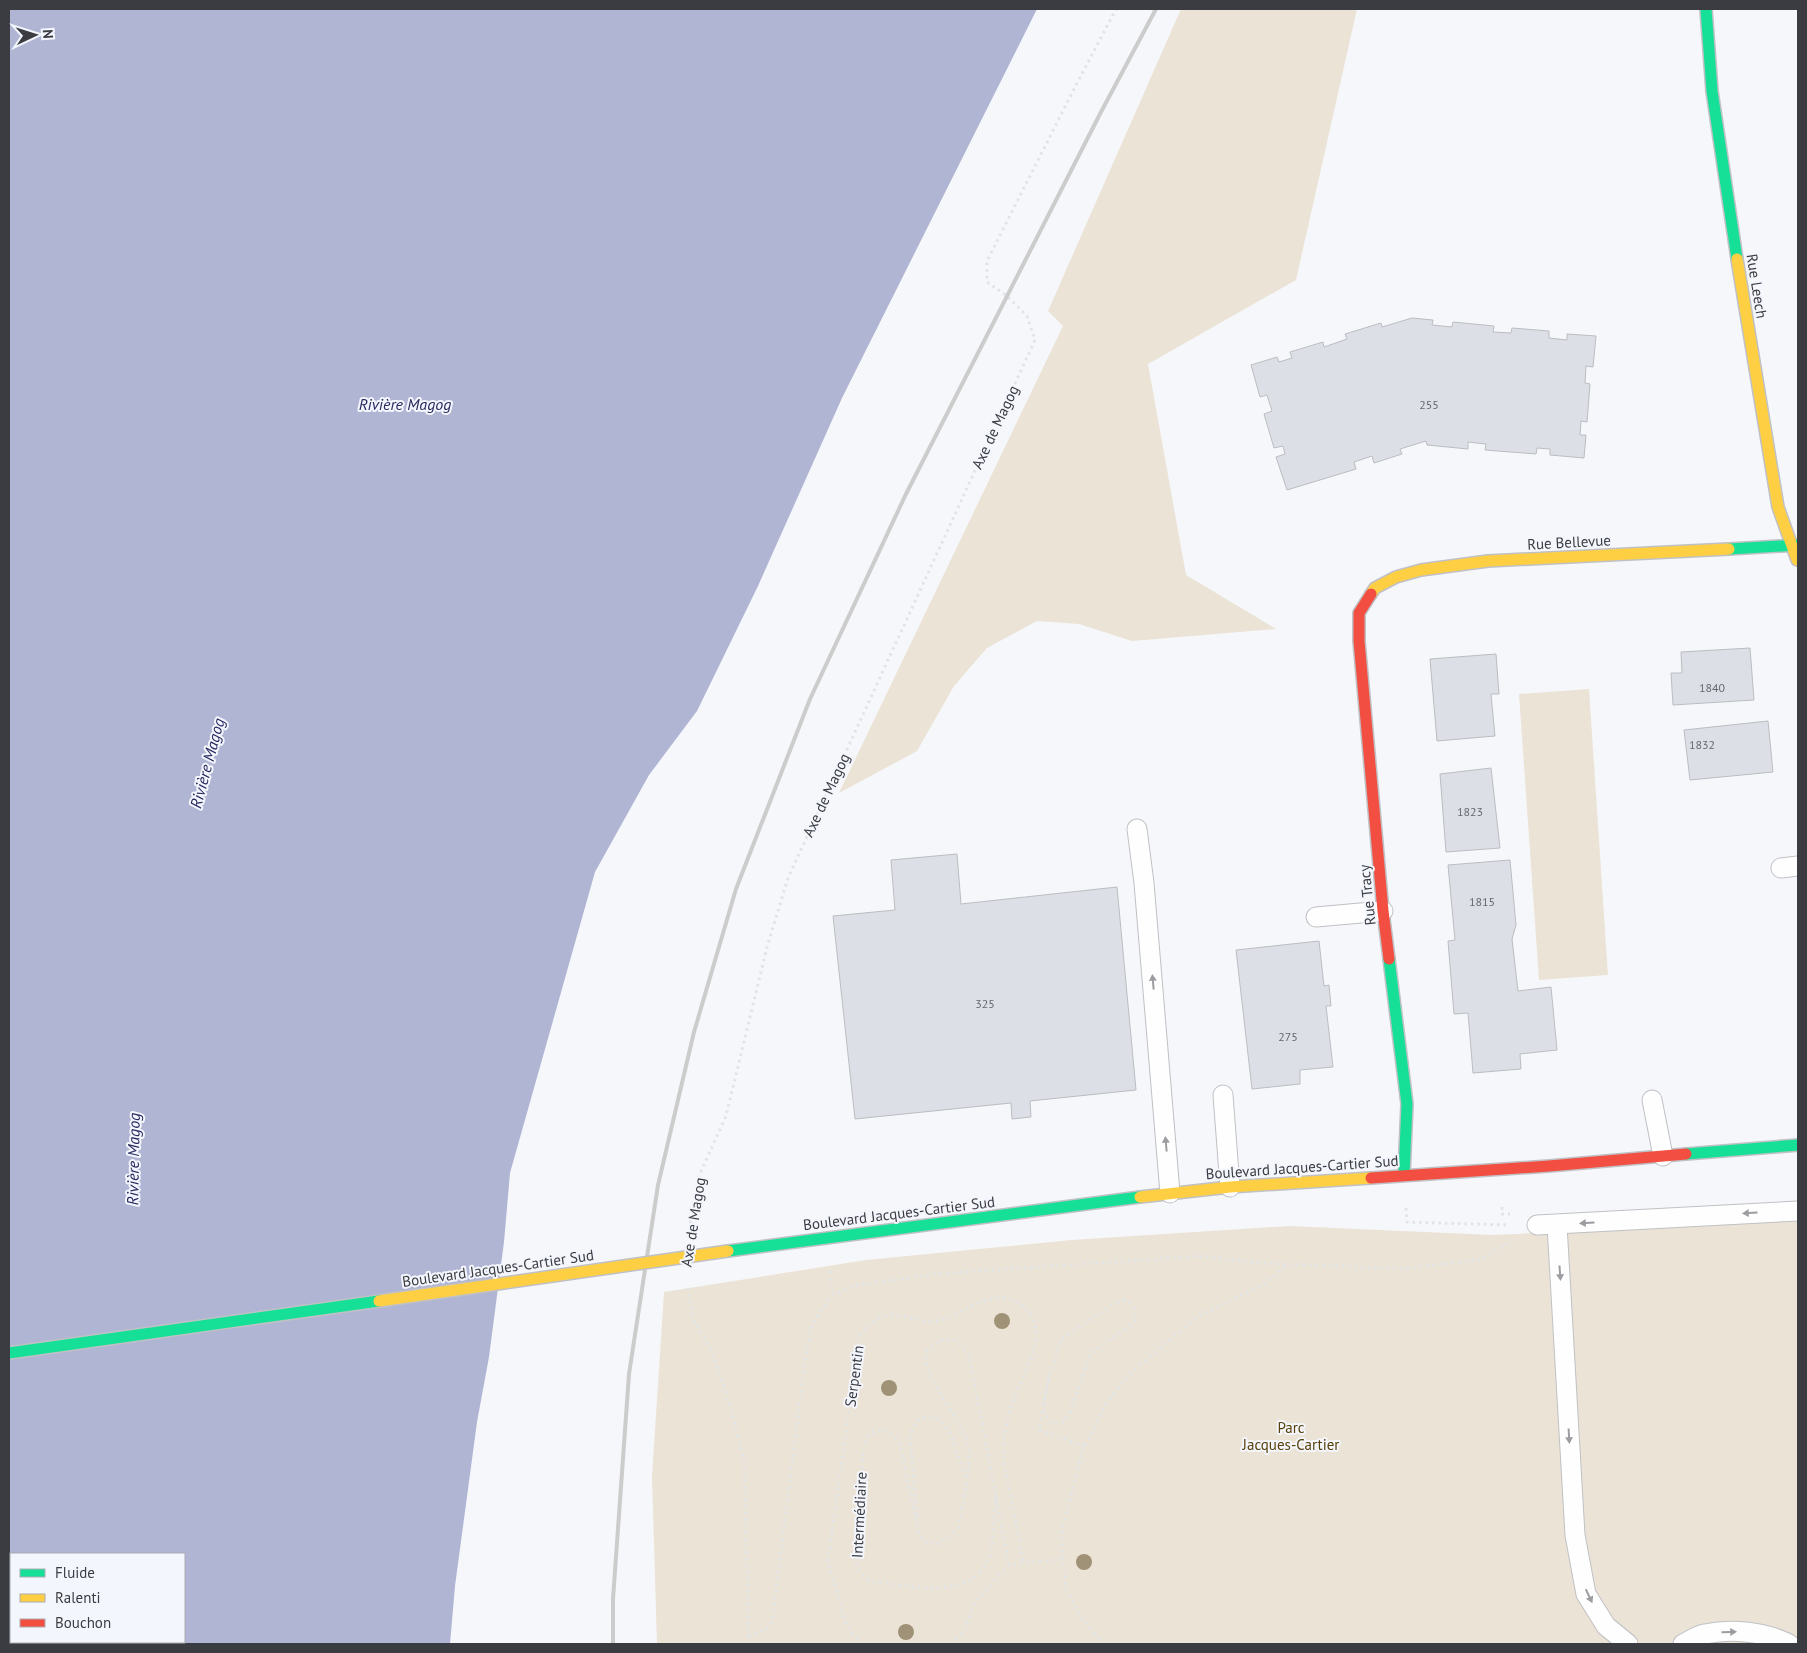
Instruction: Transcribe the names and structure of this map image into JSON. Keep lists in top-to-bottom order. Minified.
{"streets":{"main road":["Rue Leech","Rue Bellevue","Rue Tracy","Boulevard Jacques-Cartier Sud"],"path":["Axe de Magog","Serpentin","Intermédiaire"]},"crossings":[["Rue Leech","Rue Bellevue"],["Rue Bellevue","Rue Tracy"],["Rue Tracy","Boulevard Jacques-Cartier Sud"]],"water":["Rivière Magog"],"parks":["Parc Jacques-Cartier"],"house_numbers":["255","1840","1832","1823","1815","325","275"],"legend":["Fluide","Ralenti","Bouchon"],"north":"right"}
